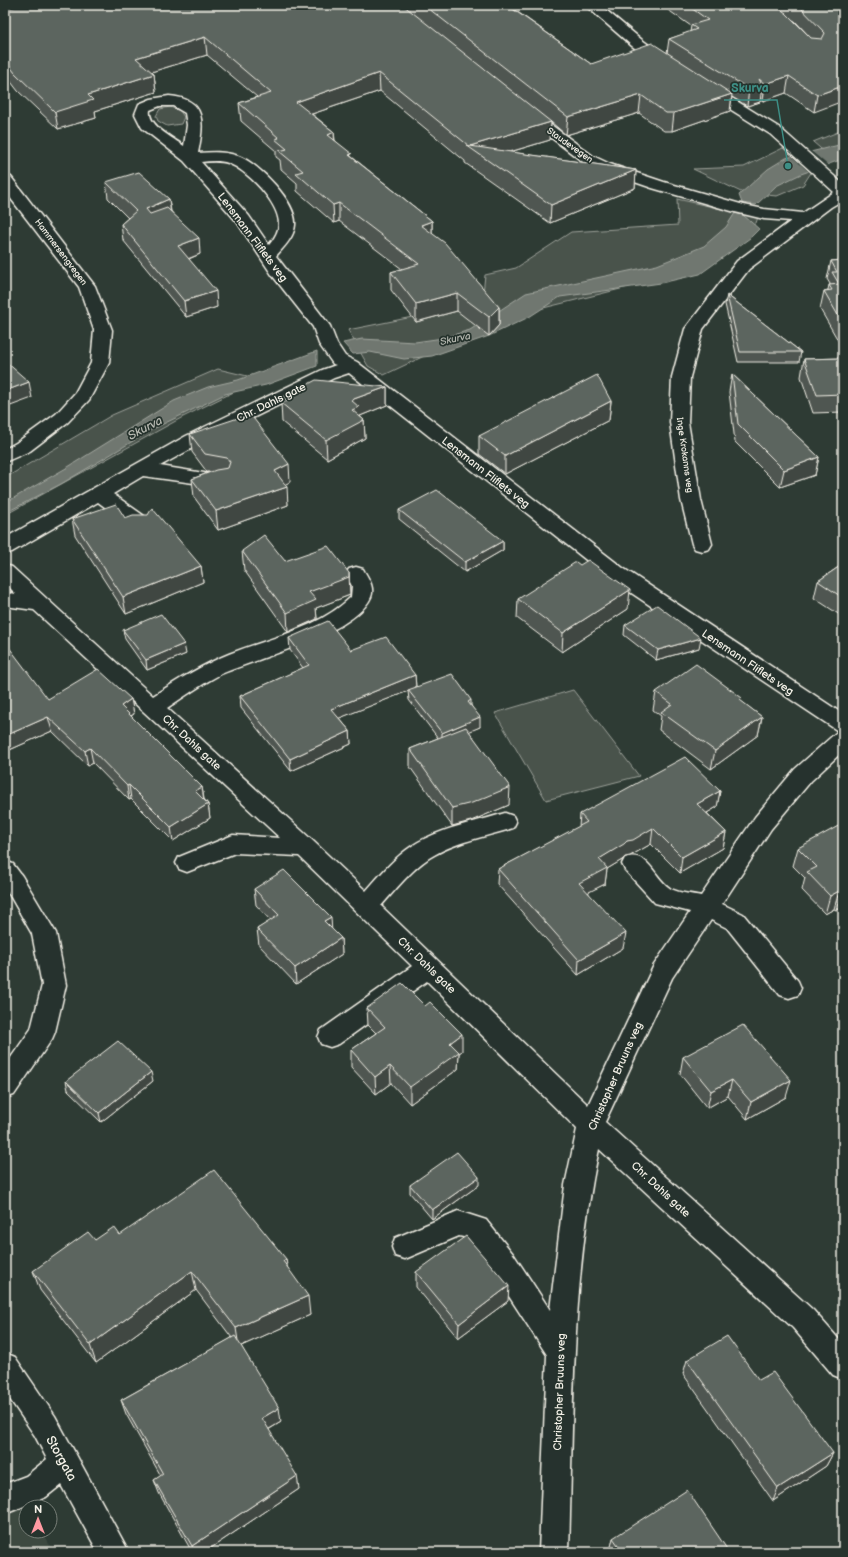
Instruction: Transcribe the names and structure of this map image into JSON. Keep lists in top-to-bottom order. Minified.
{"streets":{"street":["Staudevegen","Lensmann Fliflets veg","Hammersengvegen","Chr. Dahls gate","Inge Krokanns veg","Christopher Bruuns veg","Storgata"]},"crossings":[["Staudevegen","Inge Krokanns veg"],["Lensmann Fliflets veg","Chr. Dahls gate"],["Chr. Dahls gate","Christopher Bruuns veg"]],"water":["Skurva"],"places":["Skurva"],"north":"top"}
